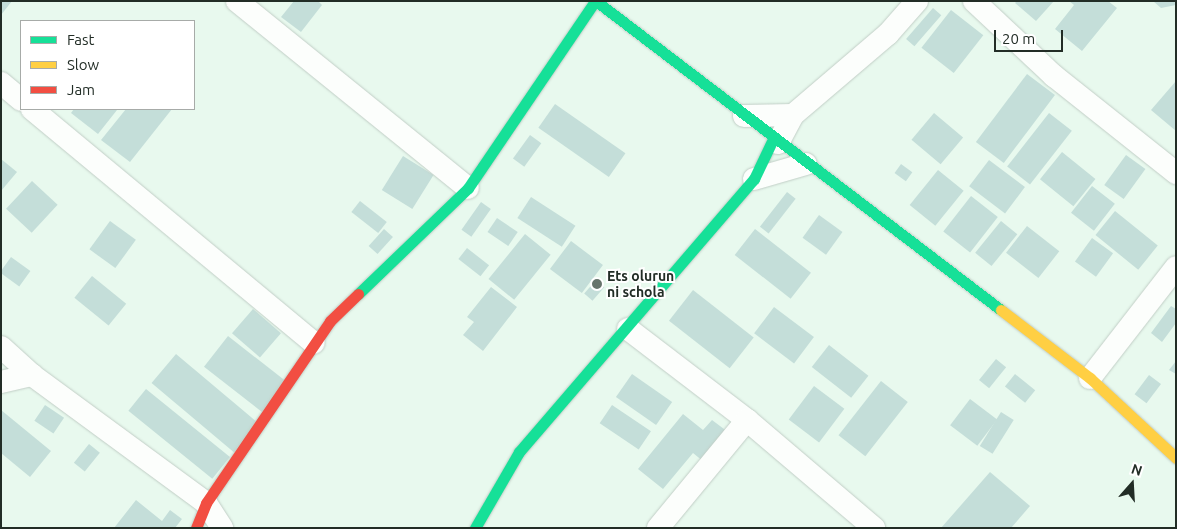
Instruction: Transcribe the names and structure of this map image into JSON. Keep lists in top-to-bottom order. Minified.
{"places":["Ets olurun ni schola"],"legend":["Fast","Slow","Jam"],"scale_bar":"20 m","north":"top"}
